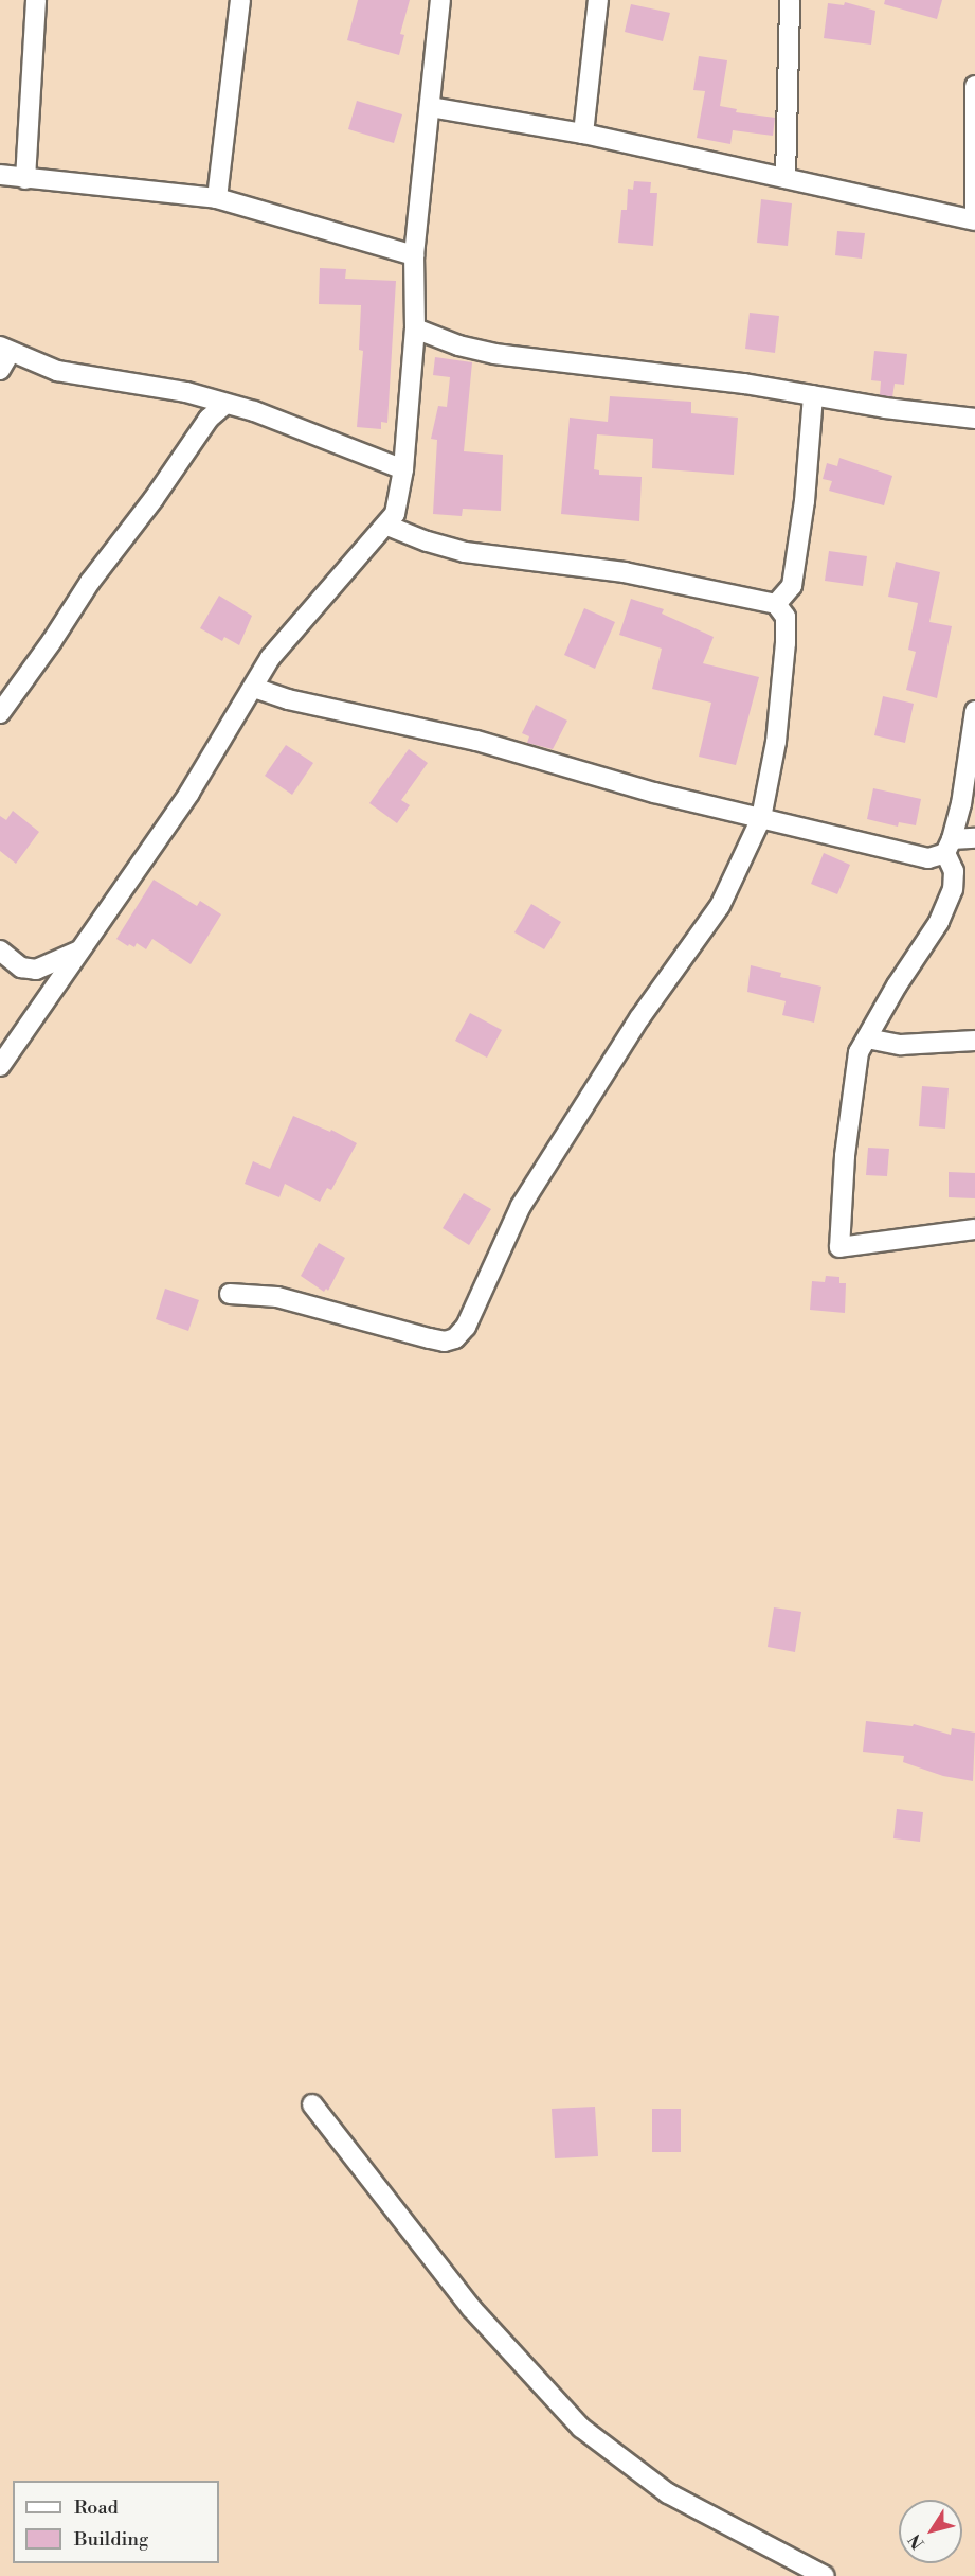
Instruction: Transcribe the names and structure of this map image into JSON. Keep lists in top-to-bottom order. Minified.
{"legend":["Road","Building"],"north":"bottom left"}
